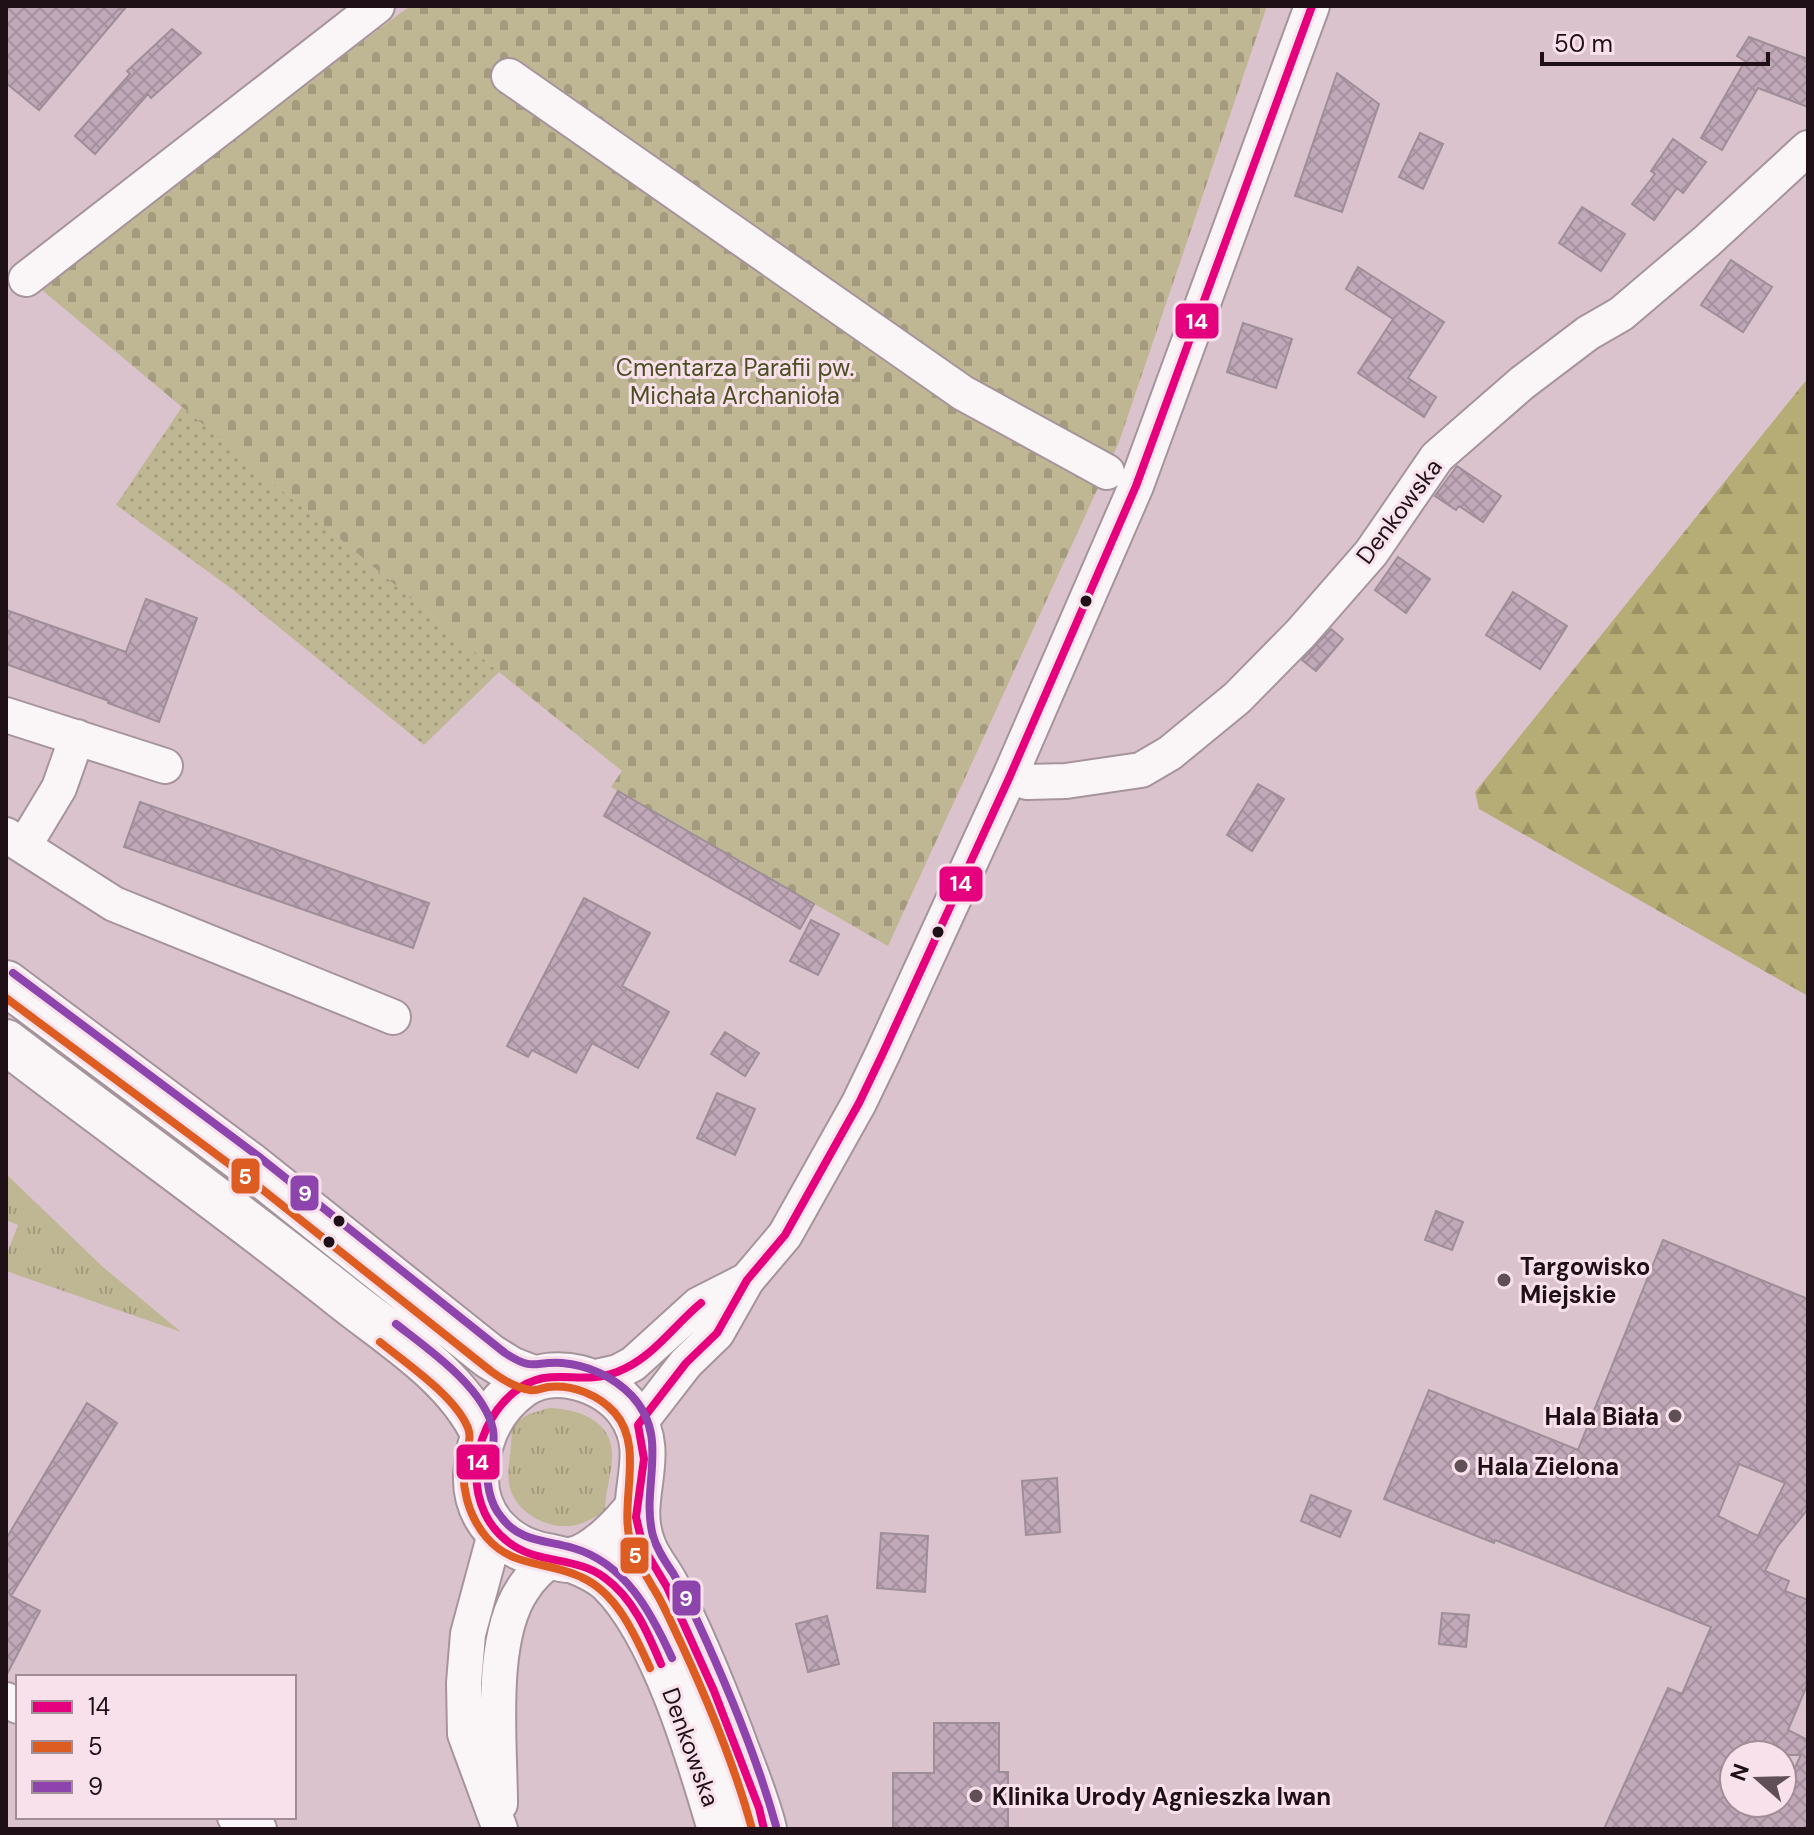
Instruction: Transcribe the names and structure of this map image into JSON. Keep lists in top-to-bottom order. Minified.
{"streets":{"main road":["Denkowska"]},"parks":["Cmentarza Parafii pw. Michała Archanioła"],"places":["Targowisko Miejskie","Hala Biała","Hala Zielona","Klinika Urody Agnieszka Iwan"],"lines":["transit line 14","transit line 9","transit line 5"],"legend":["14","5","9"],"scale_bar":"50 m","north":"left"}
